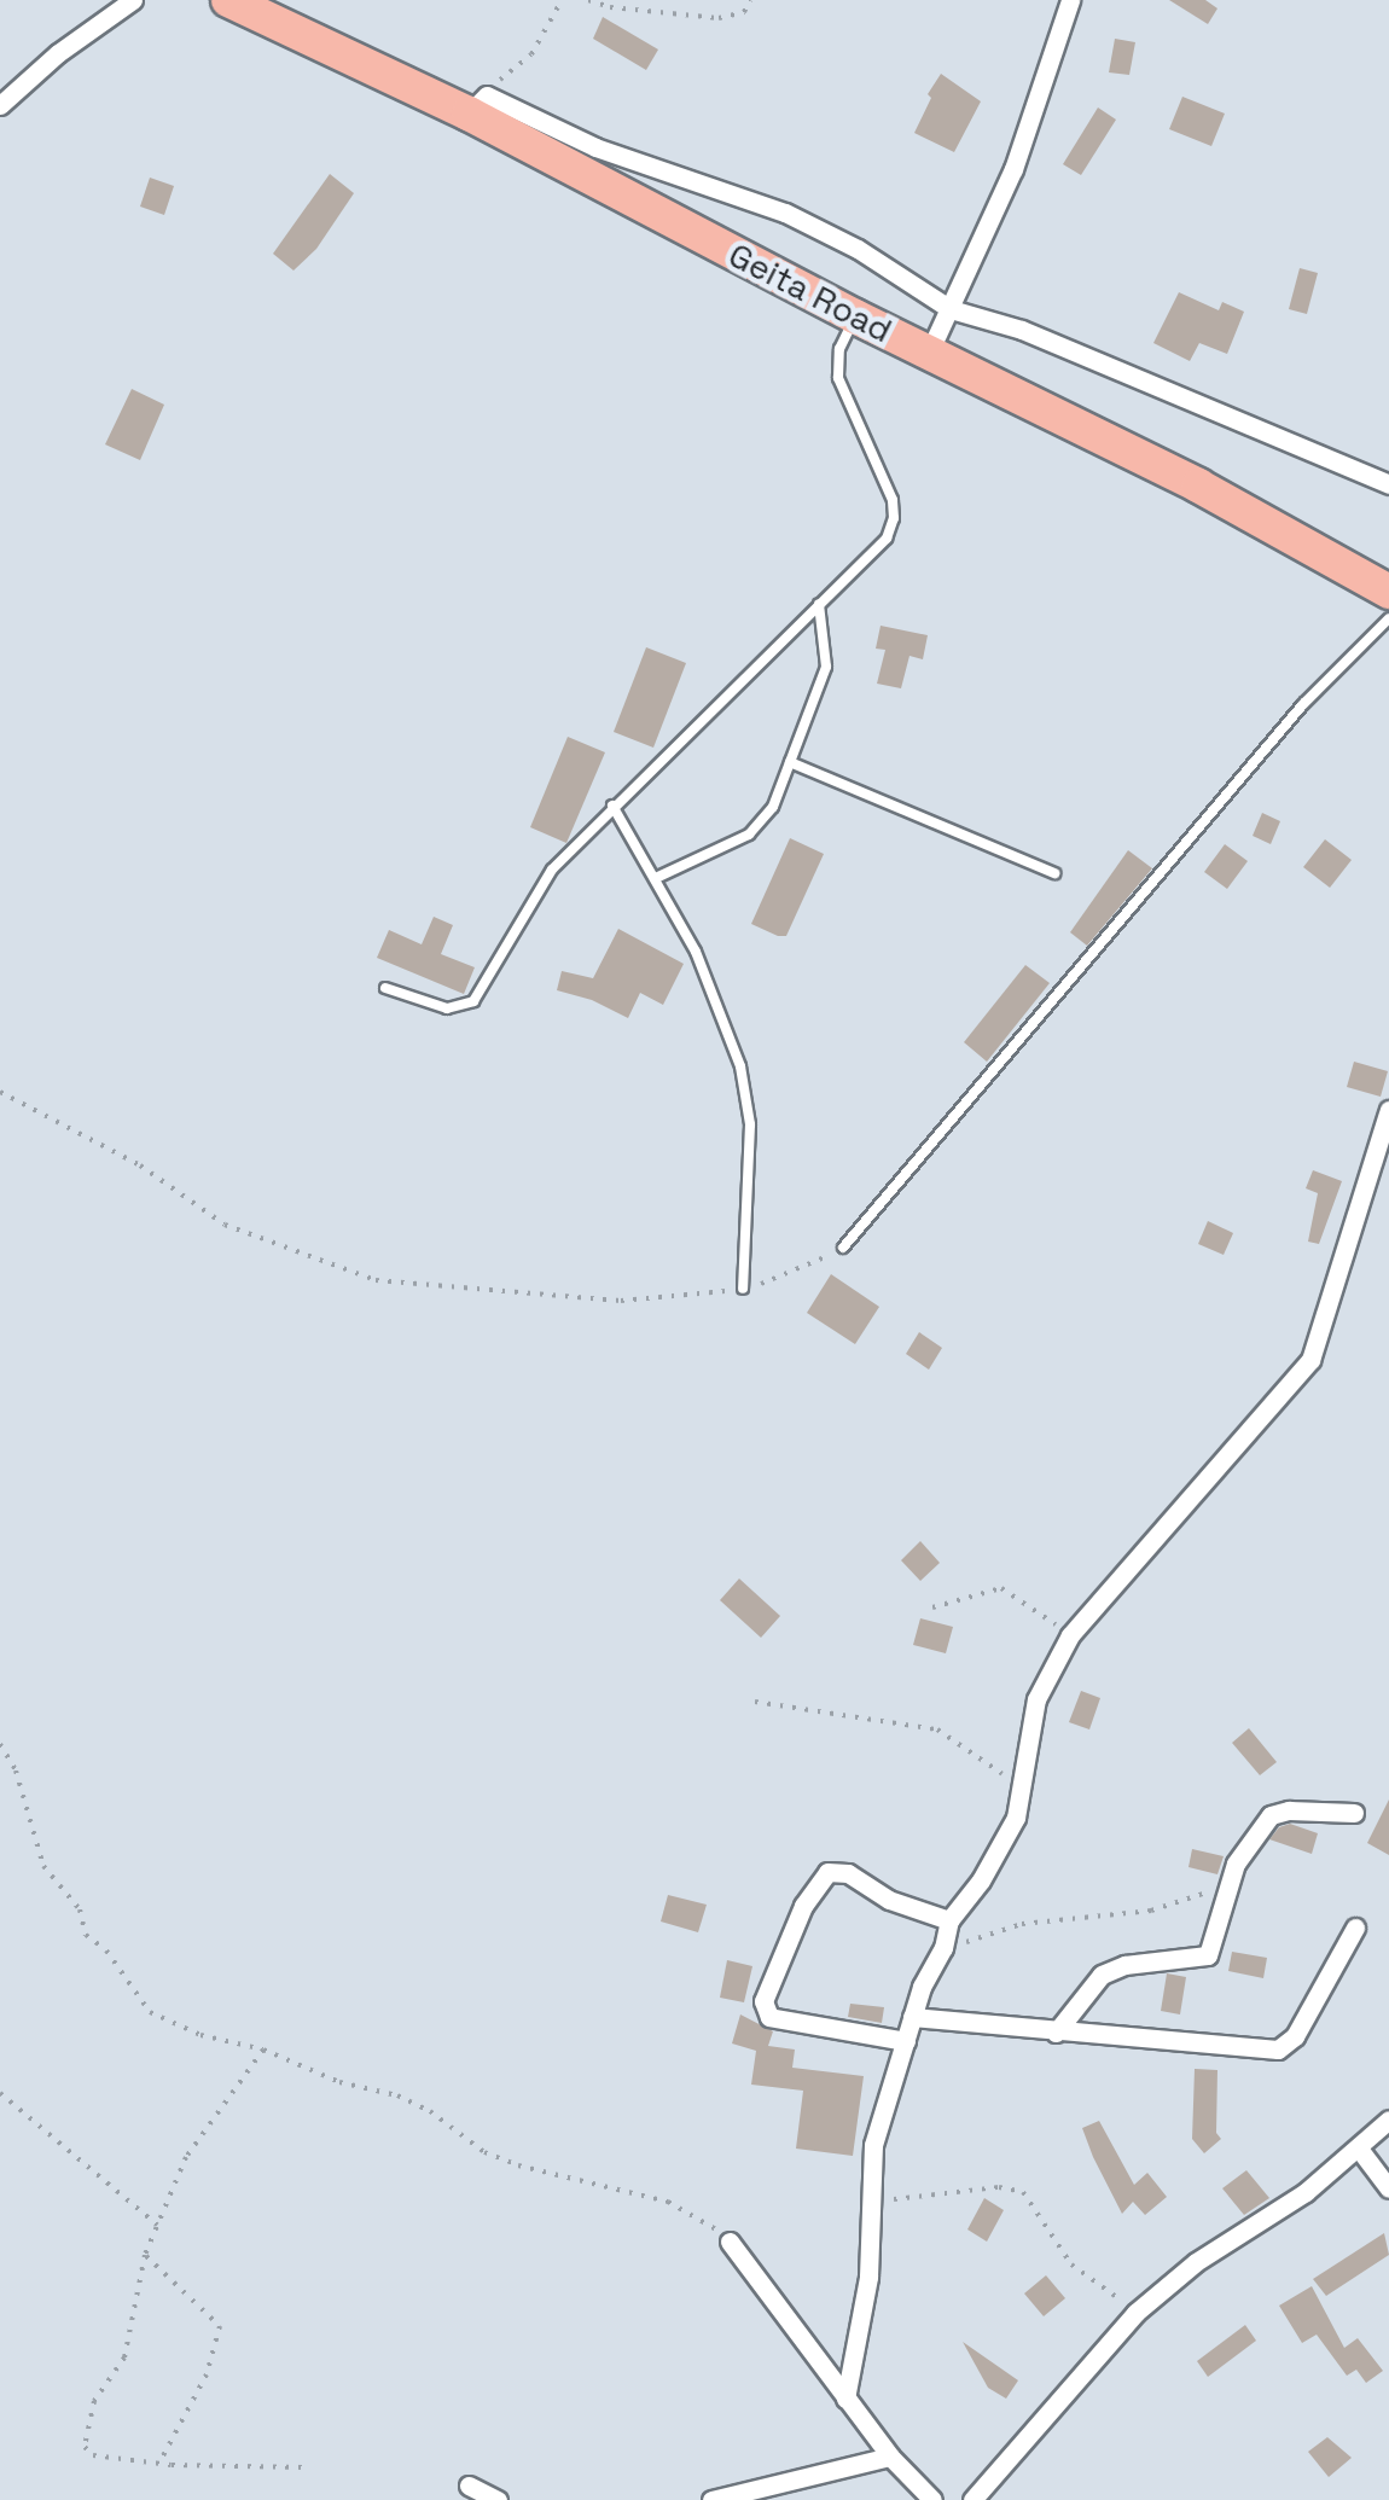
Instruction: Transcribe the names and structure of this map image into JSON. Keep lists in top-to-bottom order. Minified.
{"streets":{"highway":["Geita Road"]}}
